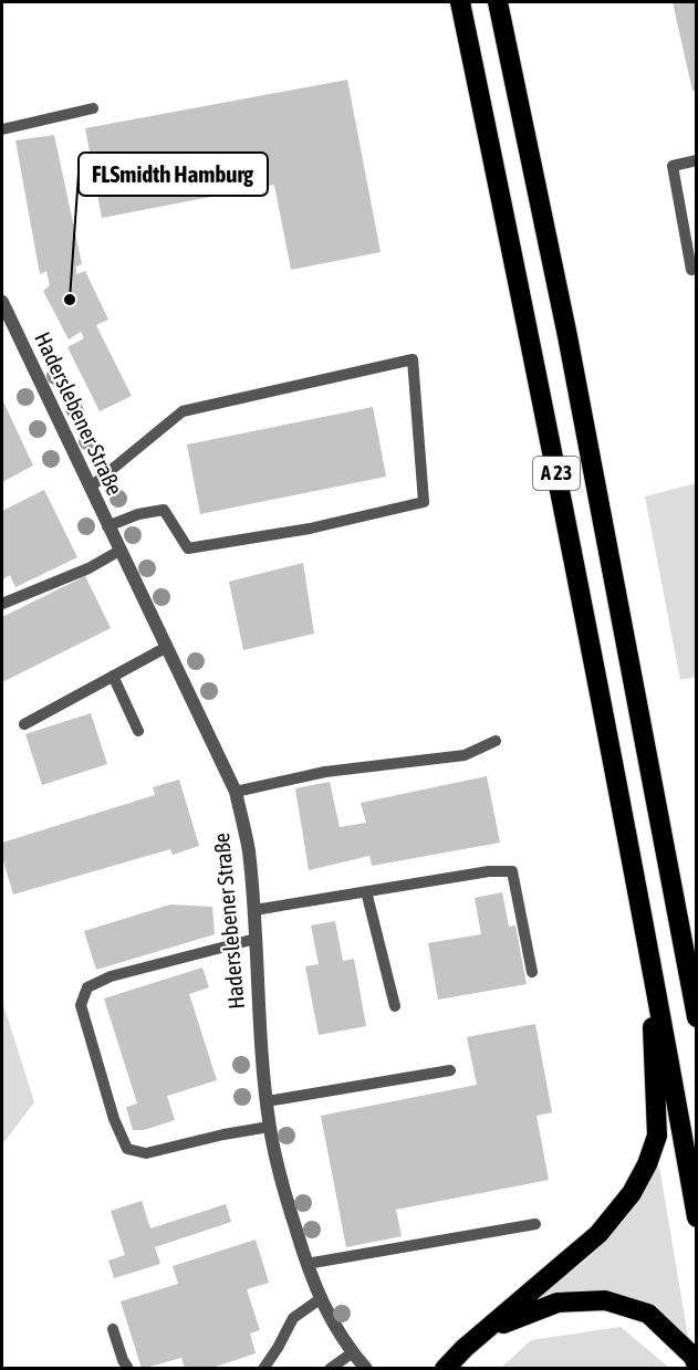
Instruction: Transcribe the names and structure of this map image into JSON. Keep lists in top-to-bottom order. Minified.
{"streets":{"highway":["A 23"],"street":["Haderslebener Straße"]},"places":["FLSmidth Hamburg"]}
